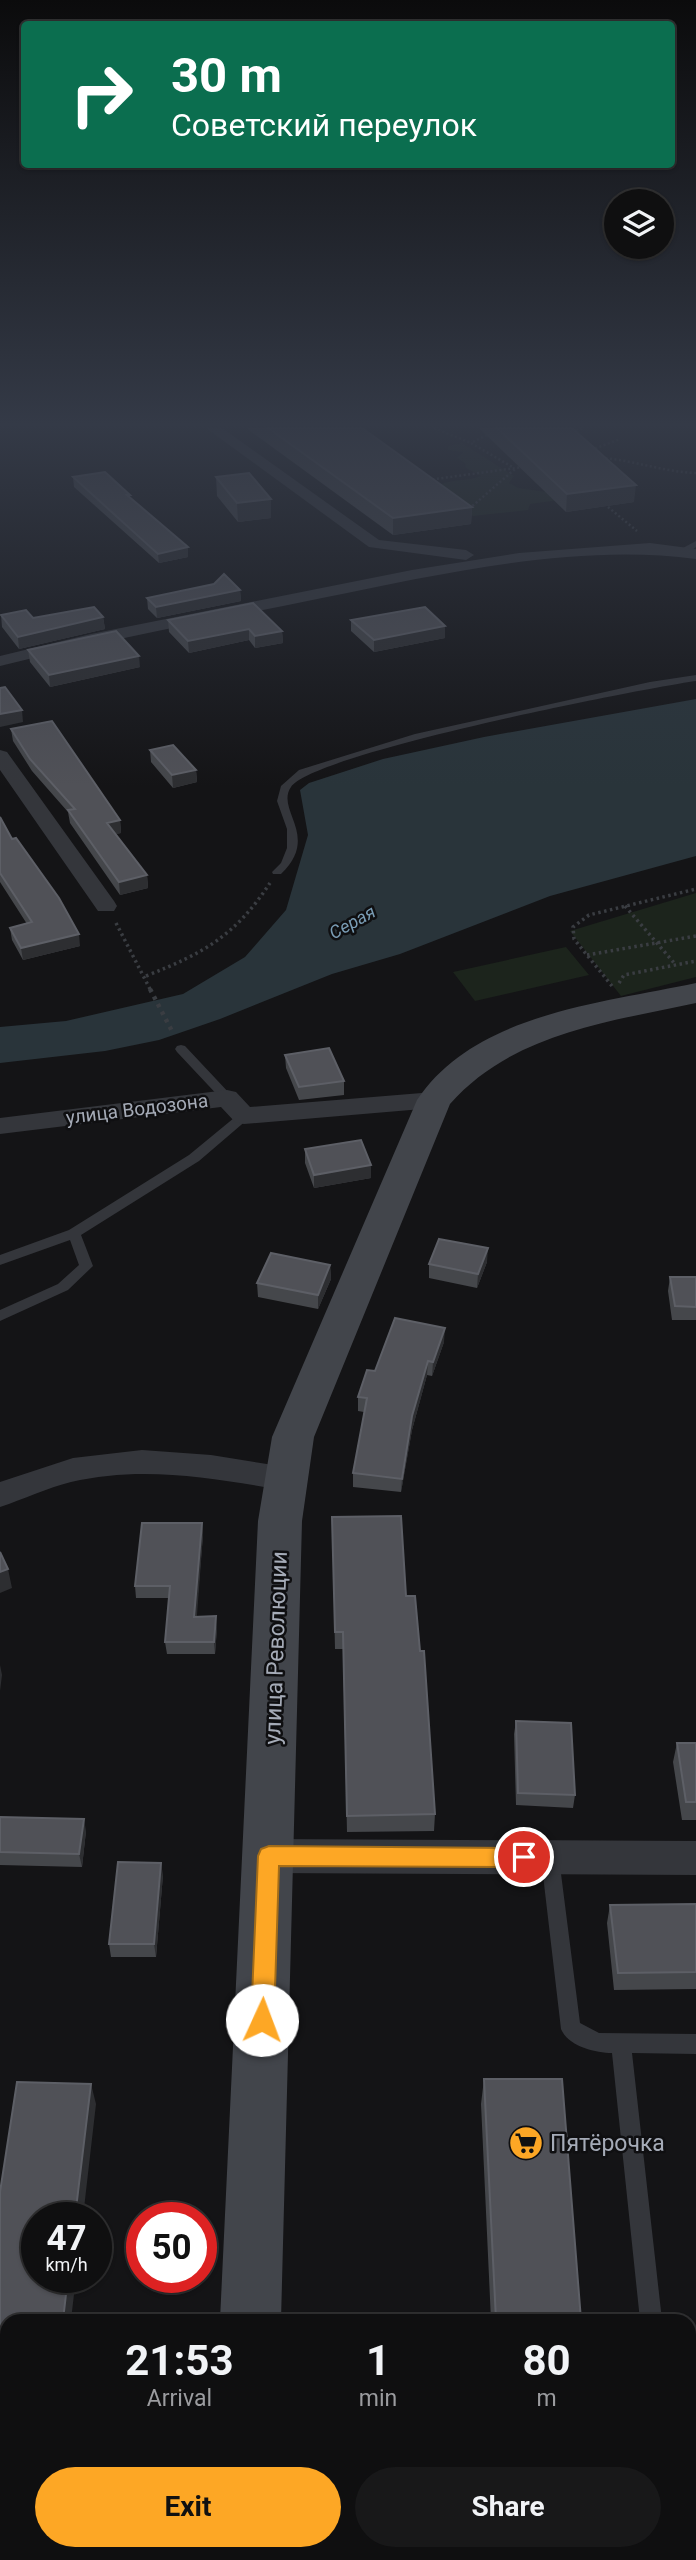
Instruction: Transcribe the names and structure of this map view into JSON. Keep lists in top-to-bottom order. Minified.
{"streets":{"main road":["улица Революции"],"street":["улица Водозона"]},"crossings":[["улица Водозона","улица Революции"]],"water":["Серая"],"places":{"supermarket":["Пятёрочка"]},"page":{"turn":["30 m","Советский переулок"],"speed":"47 km/h","limit":"50","eta":["21:53","Arrival","1","min","80","m"],"buttons":["Exit","Share"]}}
